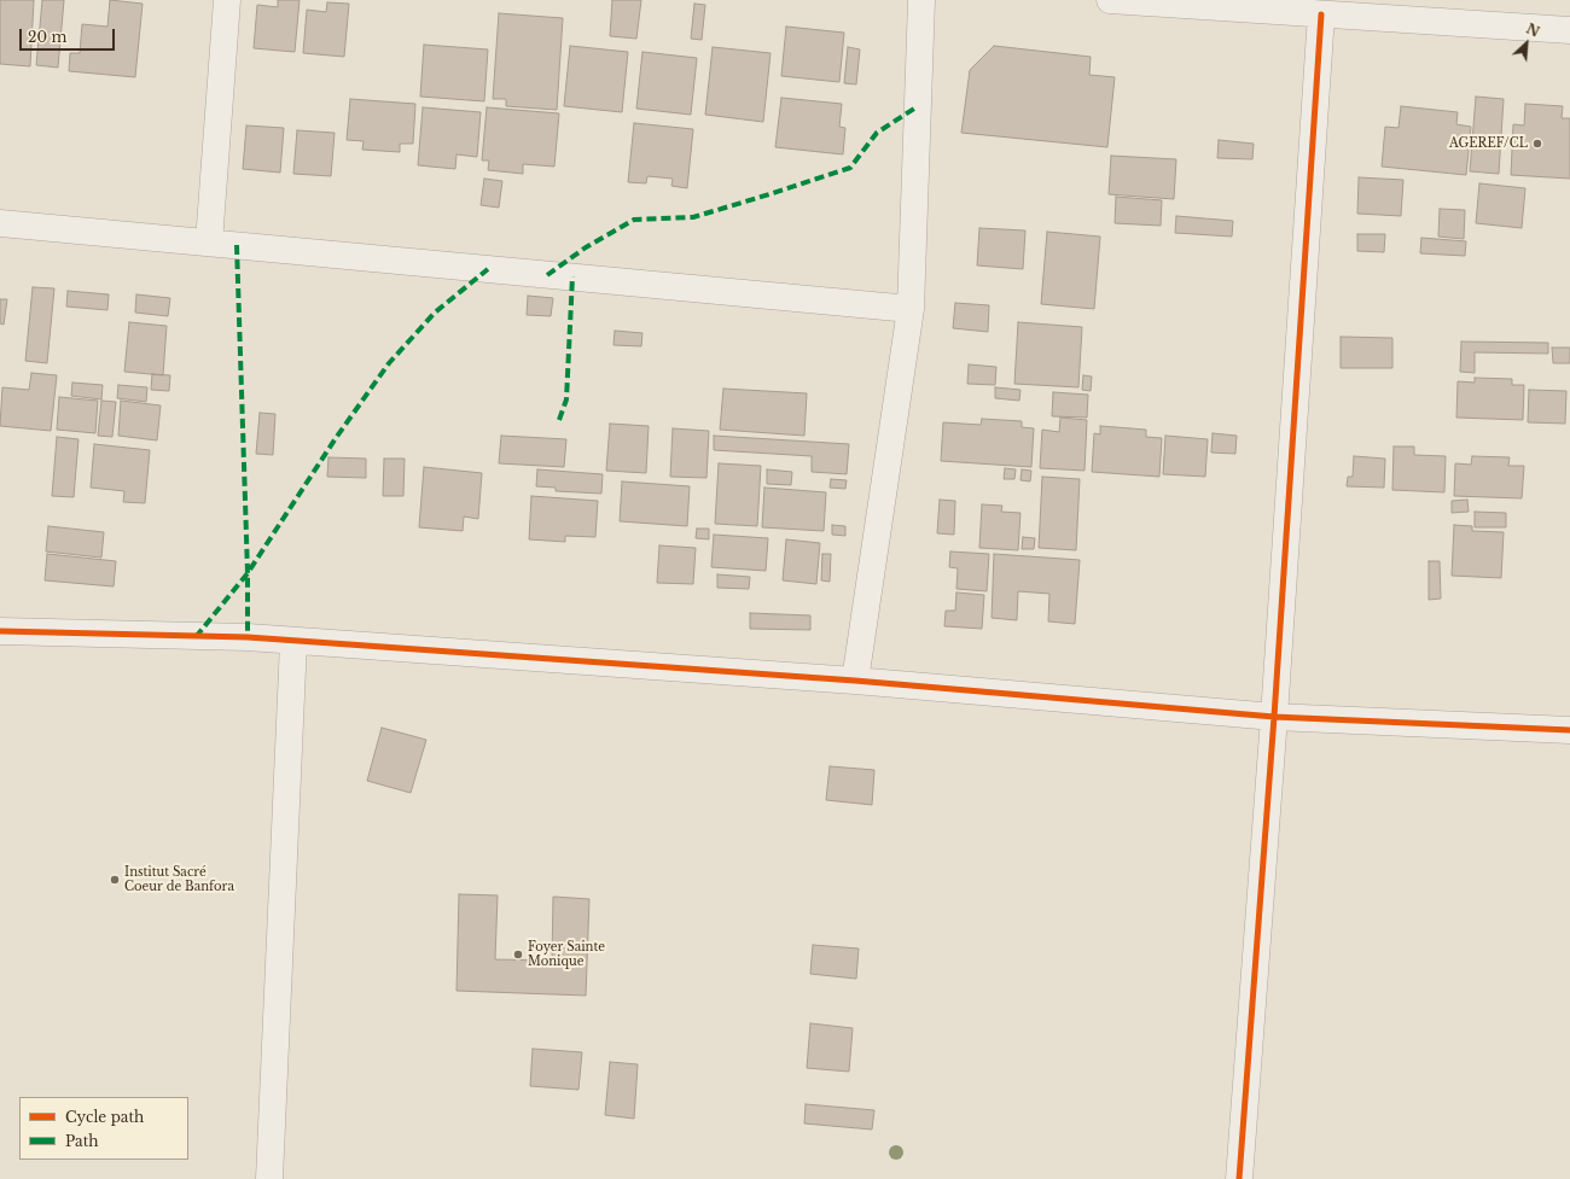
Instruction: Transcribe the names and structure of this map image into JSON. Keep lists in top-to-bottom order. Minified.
{"places":["AGEREF/CL","Institut Sacré Coeur de Banfora","Foyer Sainte Monique"],"legend":["Cycle path","Path"],"scale_bar":"20 m","north":"top right"}
